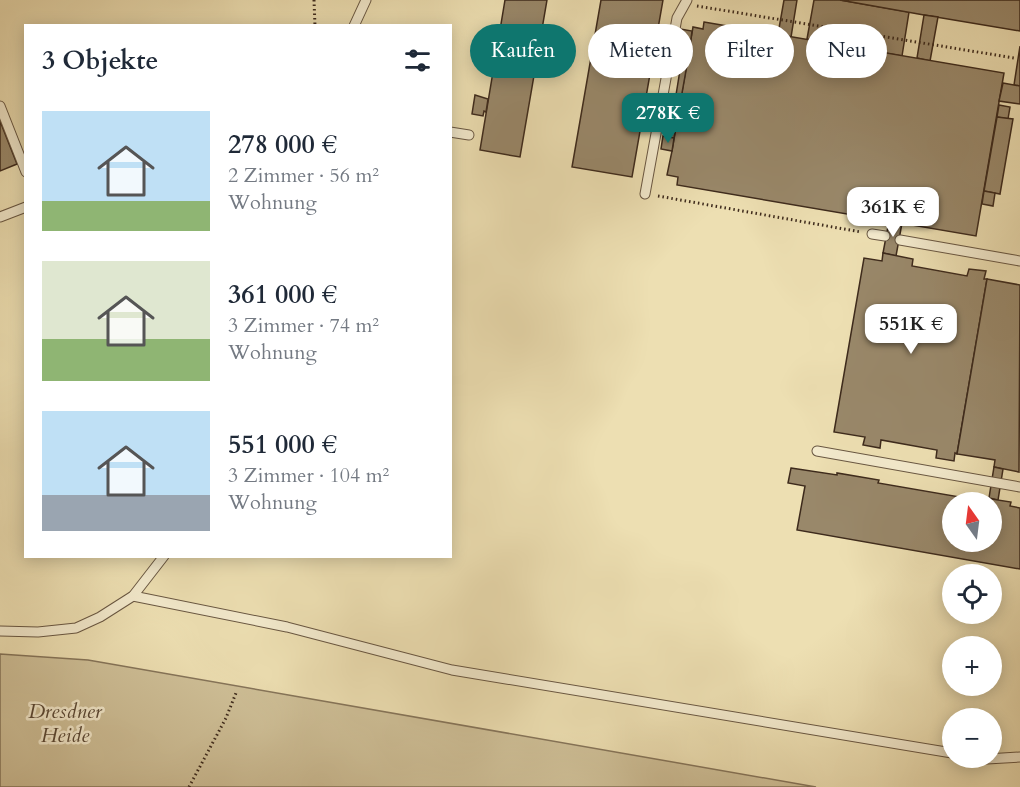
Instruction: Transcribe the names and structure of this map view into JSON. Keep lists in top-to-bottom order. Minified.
{"parks":["Dresdner Heide"],"north":"top","page":{"chip":["Kaufen","Mieten","Filter","Neu"],"heading":"3 Objekte","price":["278K €","361K €","551K €"],"list":[{"name":"278 000 €","note":"2 Zimmer · 56 m² · Wohnung"},{"name":"361 000 €","note":"3 Zimmer · 74 m² · Wohnung"},{"name":"551 000 €","note":"3 Zimmer · 104 m² · Wohnung"}],"map_buttons":["+","−"]}}
